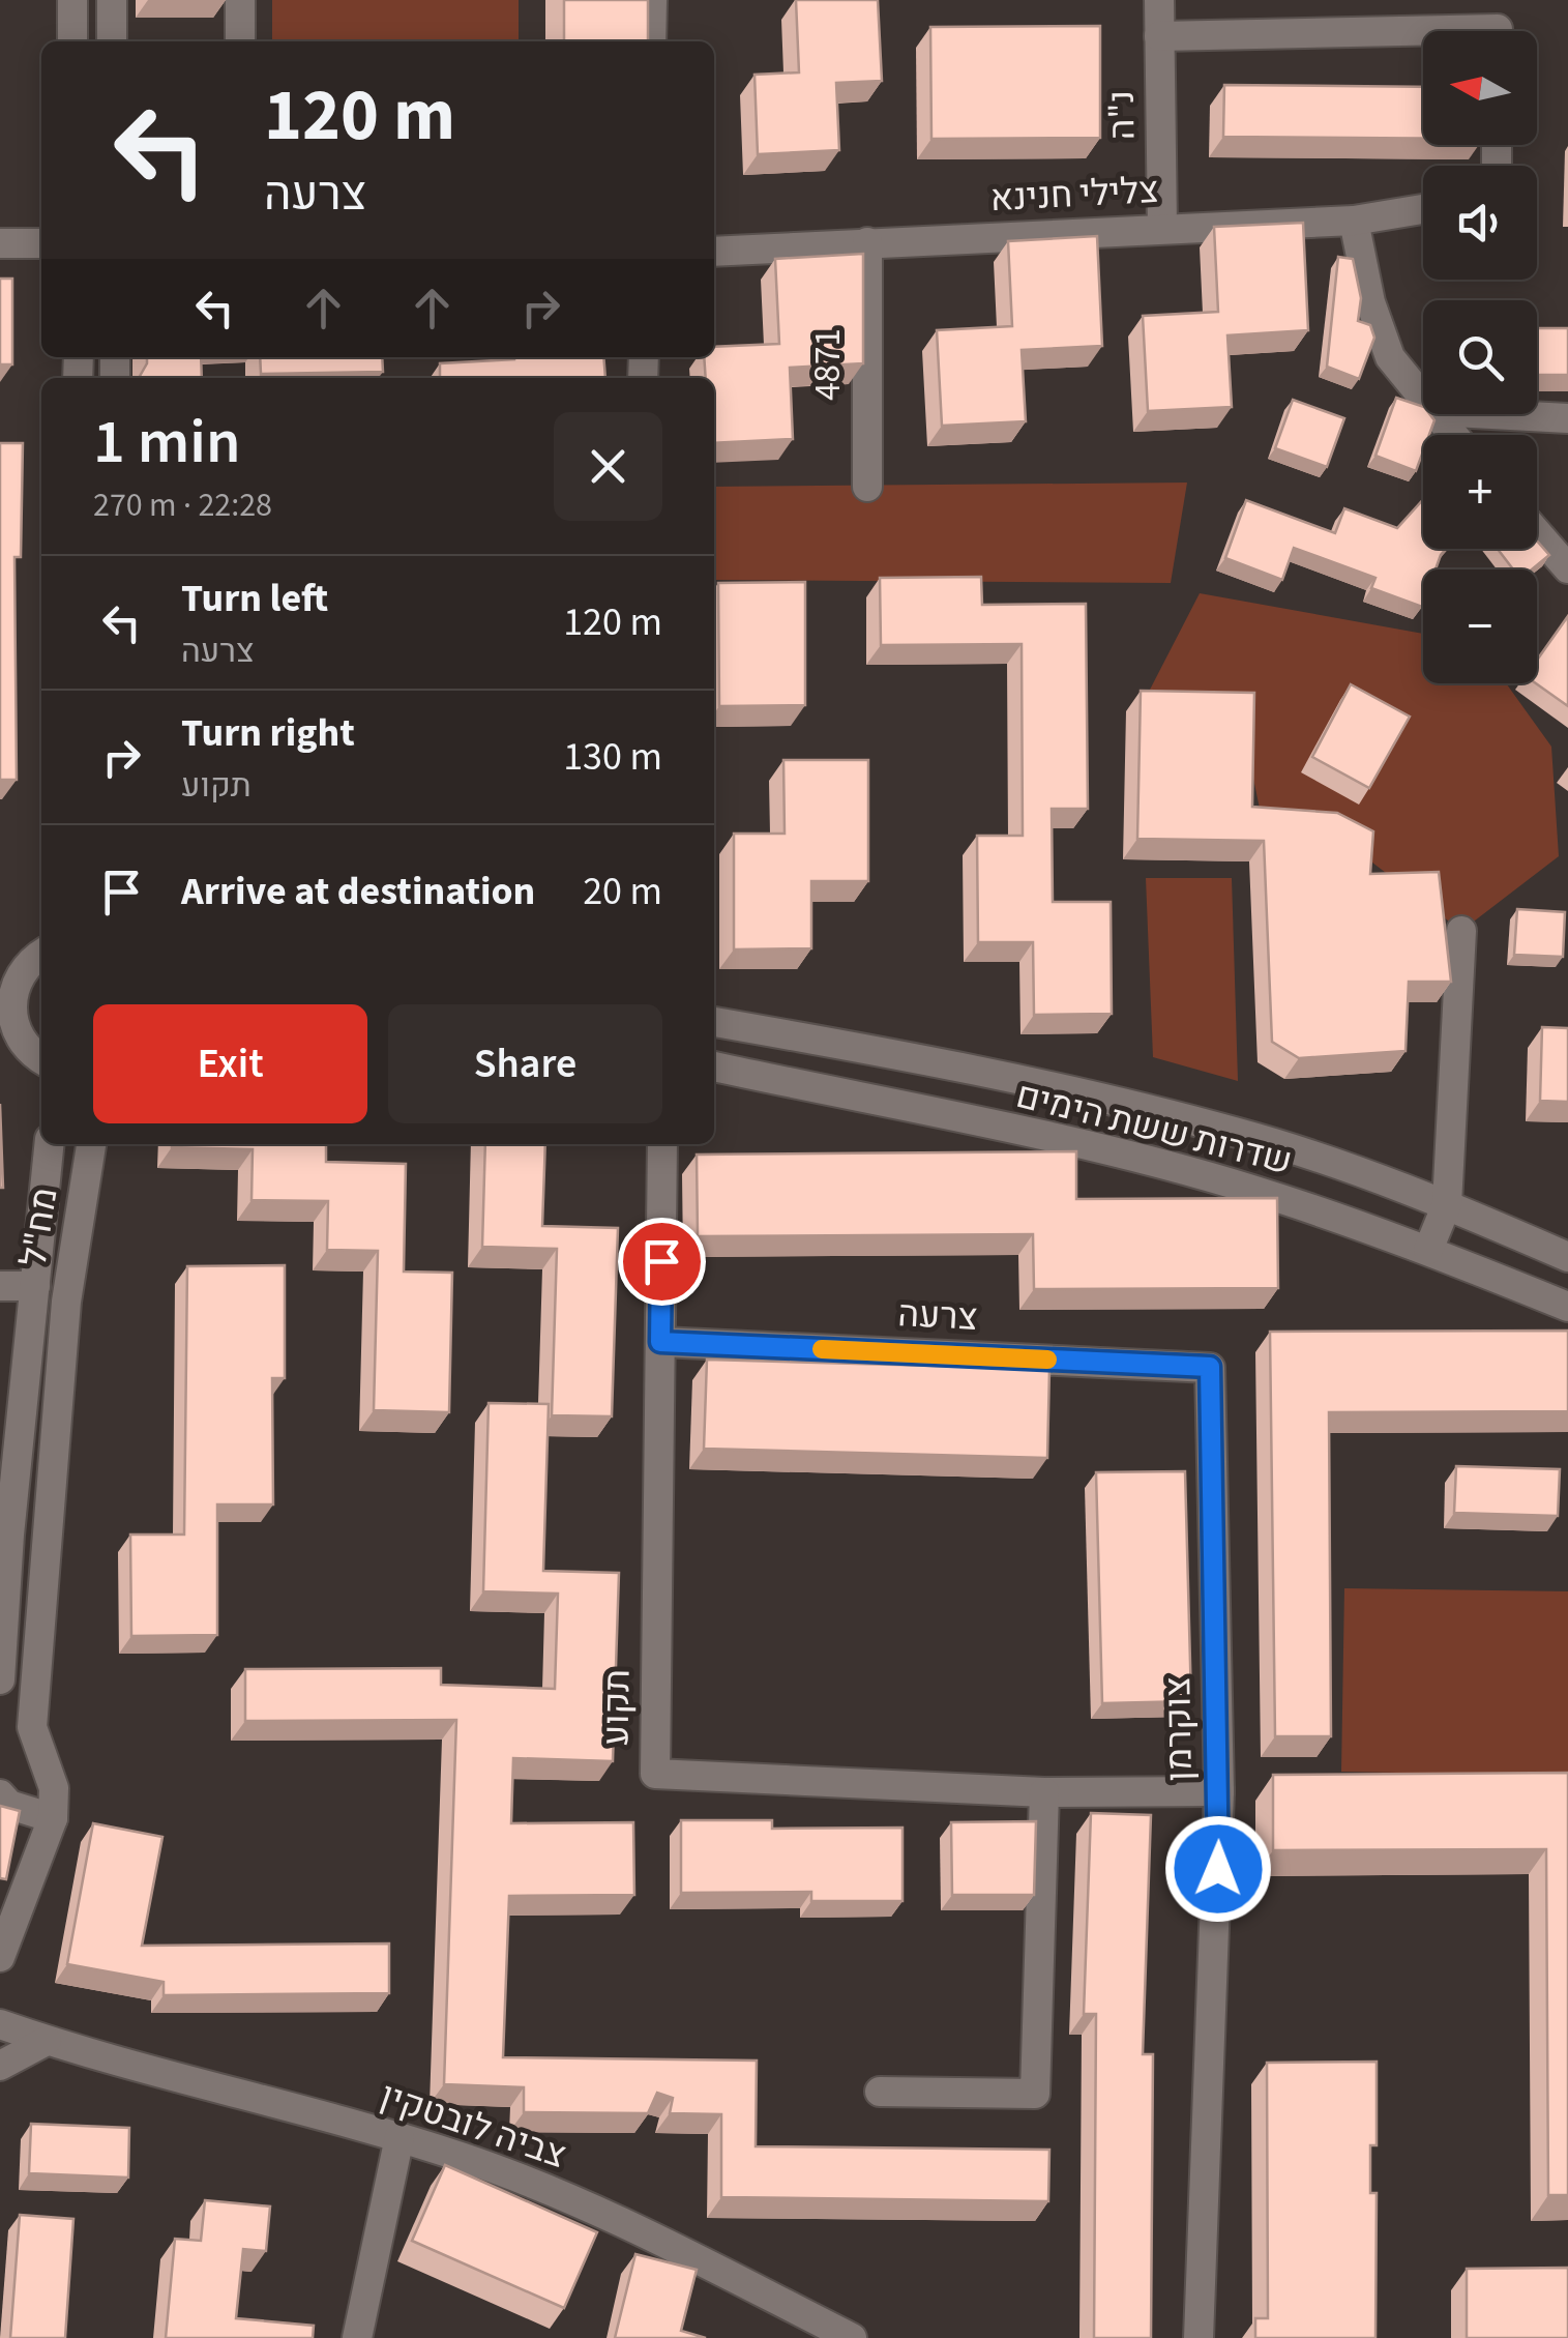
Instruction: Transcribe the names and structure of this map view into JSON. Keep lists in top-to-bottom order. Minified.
{"streets":{"street":["נ\"ה","צלילי חנינא","4871","שדרות ששת הימים","מח\"ל","צרעה","תקוע","צוקרמן","צביה לובטקין"]},"crossings":[["נ\"ה","צלילי חנינא"],["צלילי חנינא","4871"],["צרעה","תקוע"],["צרעה","צוקרמן"],["תקוע","צוקרמן"]],"north":"left","page":{"map_buttons":["+","−"],"turn":["120 m","צרעה"],"heading":["1 min","270 m · 22:28"],"list":[{"name":"Turn left","note":"צרעה","value":"120 m"},{"name":"Turn right","note":"תקוע","value":"130 m"},{"name":"Arrive at destination","value":"20 m"}],"buttons":["Exit","Share"]}}
